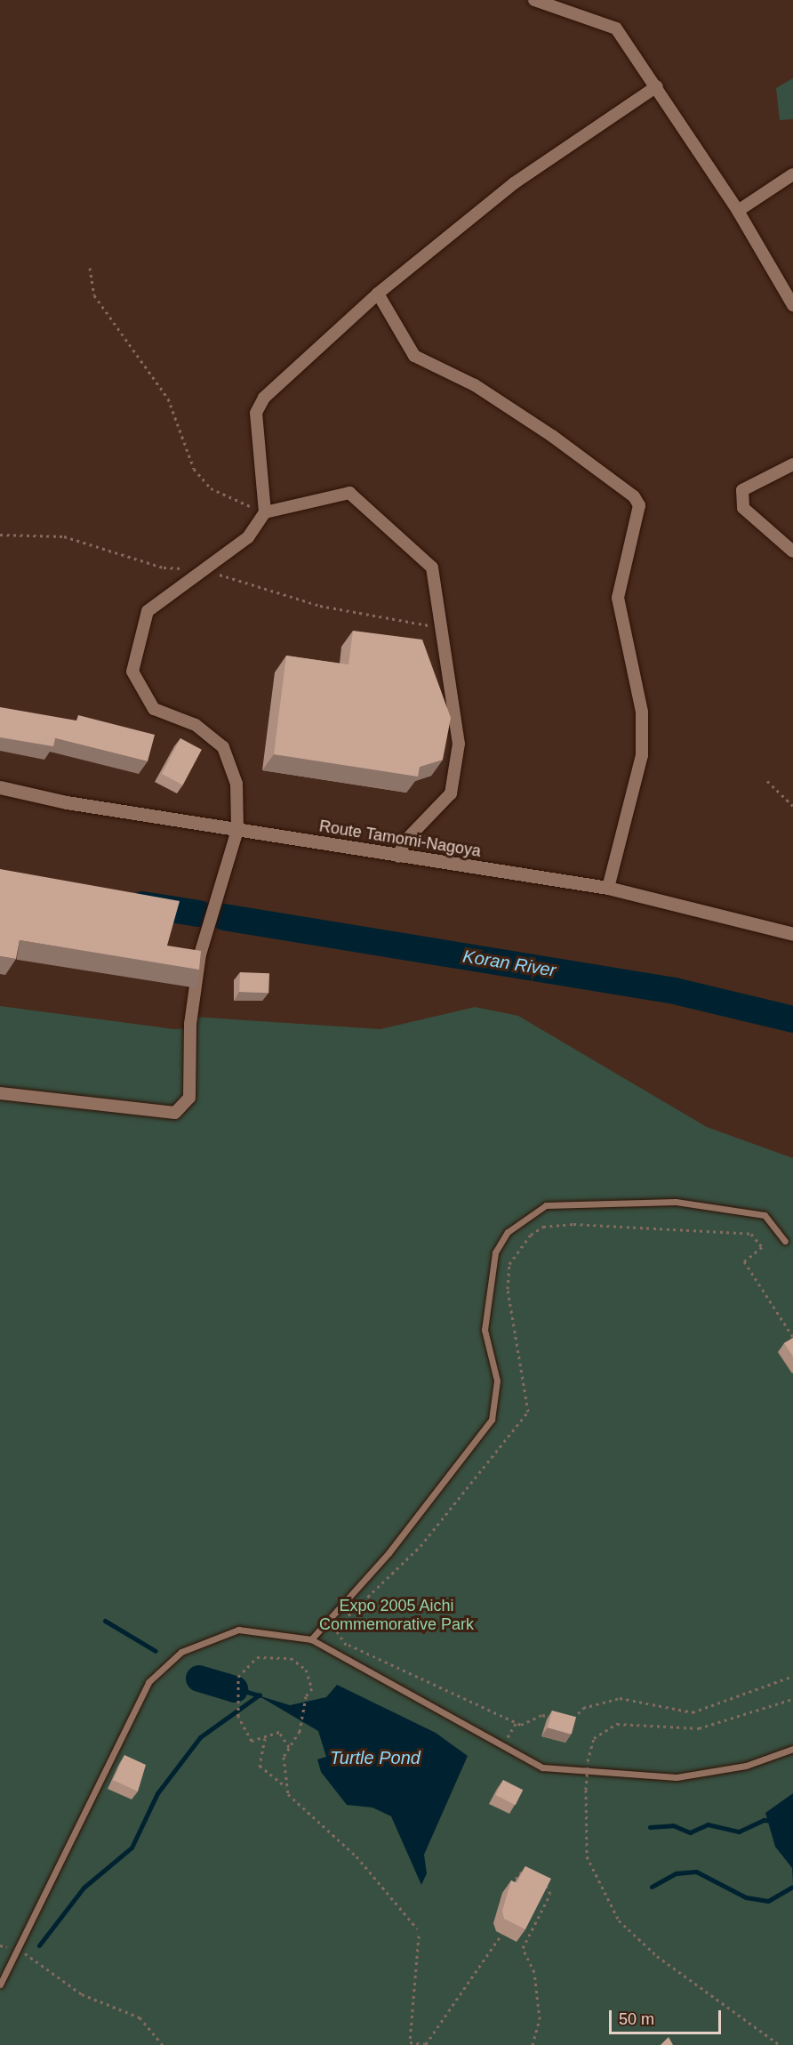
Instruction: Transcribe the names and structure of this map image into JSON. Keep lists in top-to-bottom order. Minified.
{"streets":{"main road":["Route Tamomi-Nagoya"]},"water":["Koran River","Turtle Pond"],"parks":["Expo 2005 Aichi Commemorative Park"],"scale_bar":"50 m"}
